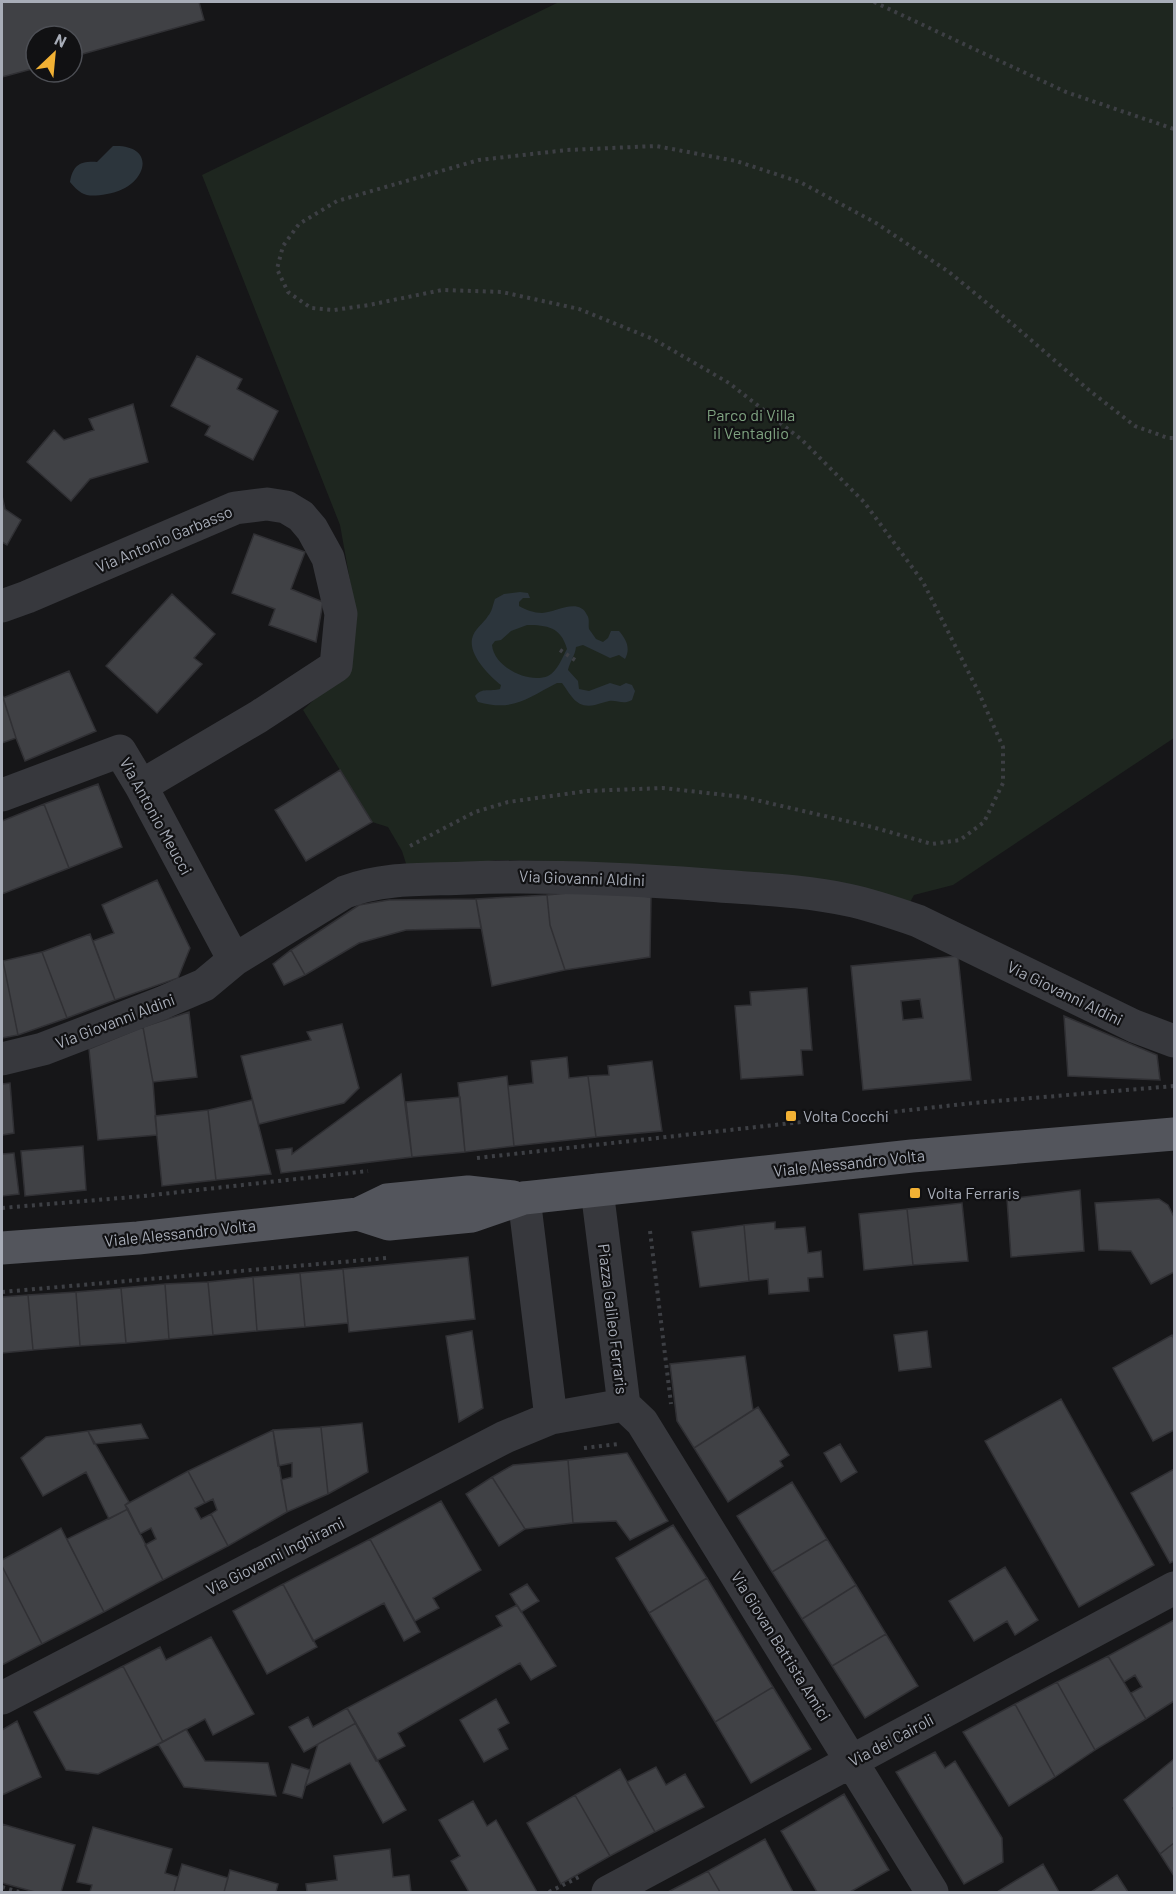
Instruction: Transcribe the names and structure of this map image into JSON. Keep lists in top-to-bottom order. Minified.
{"streets":{"main road":["Viale Alessandro Volta"],"street":["Via Antonio Garbasso","Via Antonio Meucci","Via Giovanni Aldini","Piazza Galileo Ferraris","Via Giovanni Inghirami","Via Giovan Battista Amici","Via dei Cairoli"]},"crossings":[["Via Antonio Garbasso","Via Antonio Meucci"],["Via Antonio Meucci","Via Giovanni Aldini"],["Viale Alessandro Volta","Piazza Galileo Ferraris"],["Piazza Galileo Ferraris","Via Giovanni Inghirami"],["Piazza Galileo Ferraris","Via Giovan Battista Amici"],["Via Giovan Battista Amici","Via dei Cairoli"]],"parks":["Parco di Villa il Ventaglio"],"places":{"transit":["Volta Cocchi","Volta Ferraris"]},"north":"top right"}
